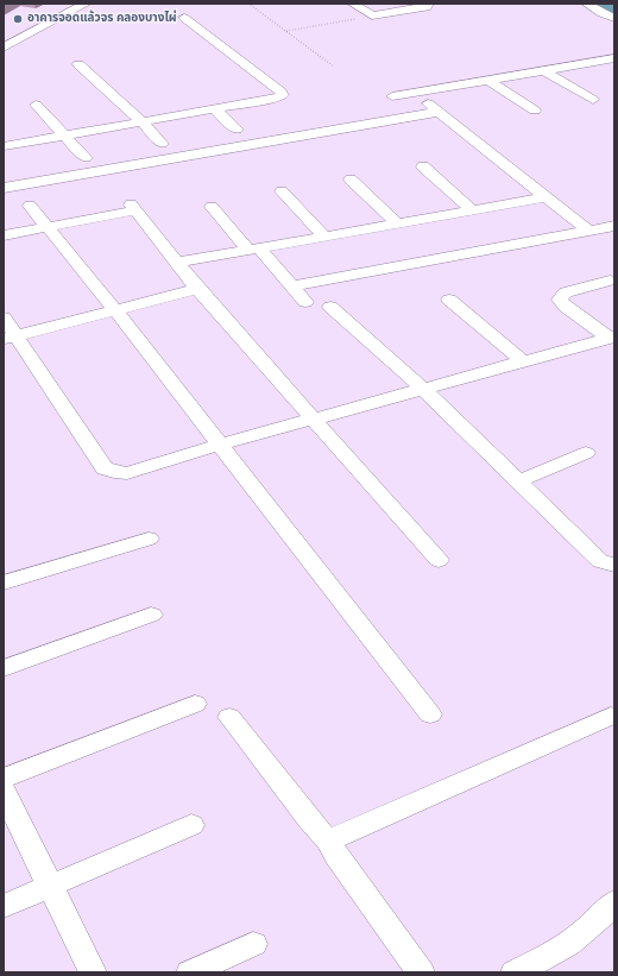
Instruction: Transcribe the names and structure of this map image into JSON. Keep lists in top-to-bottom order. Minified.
{"places":["อาคารจอดแล้วจร คลองบางไผ่"]}
